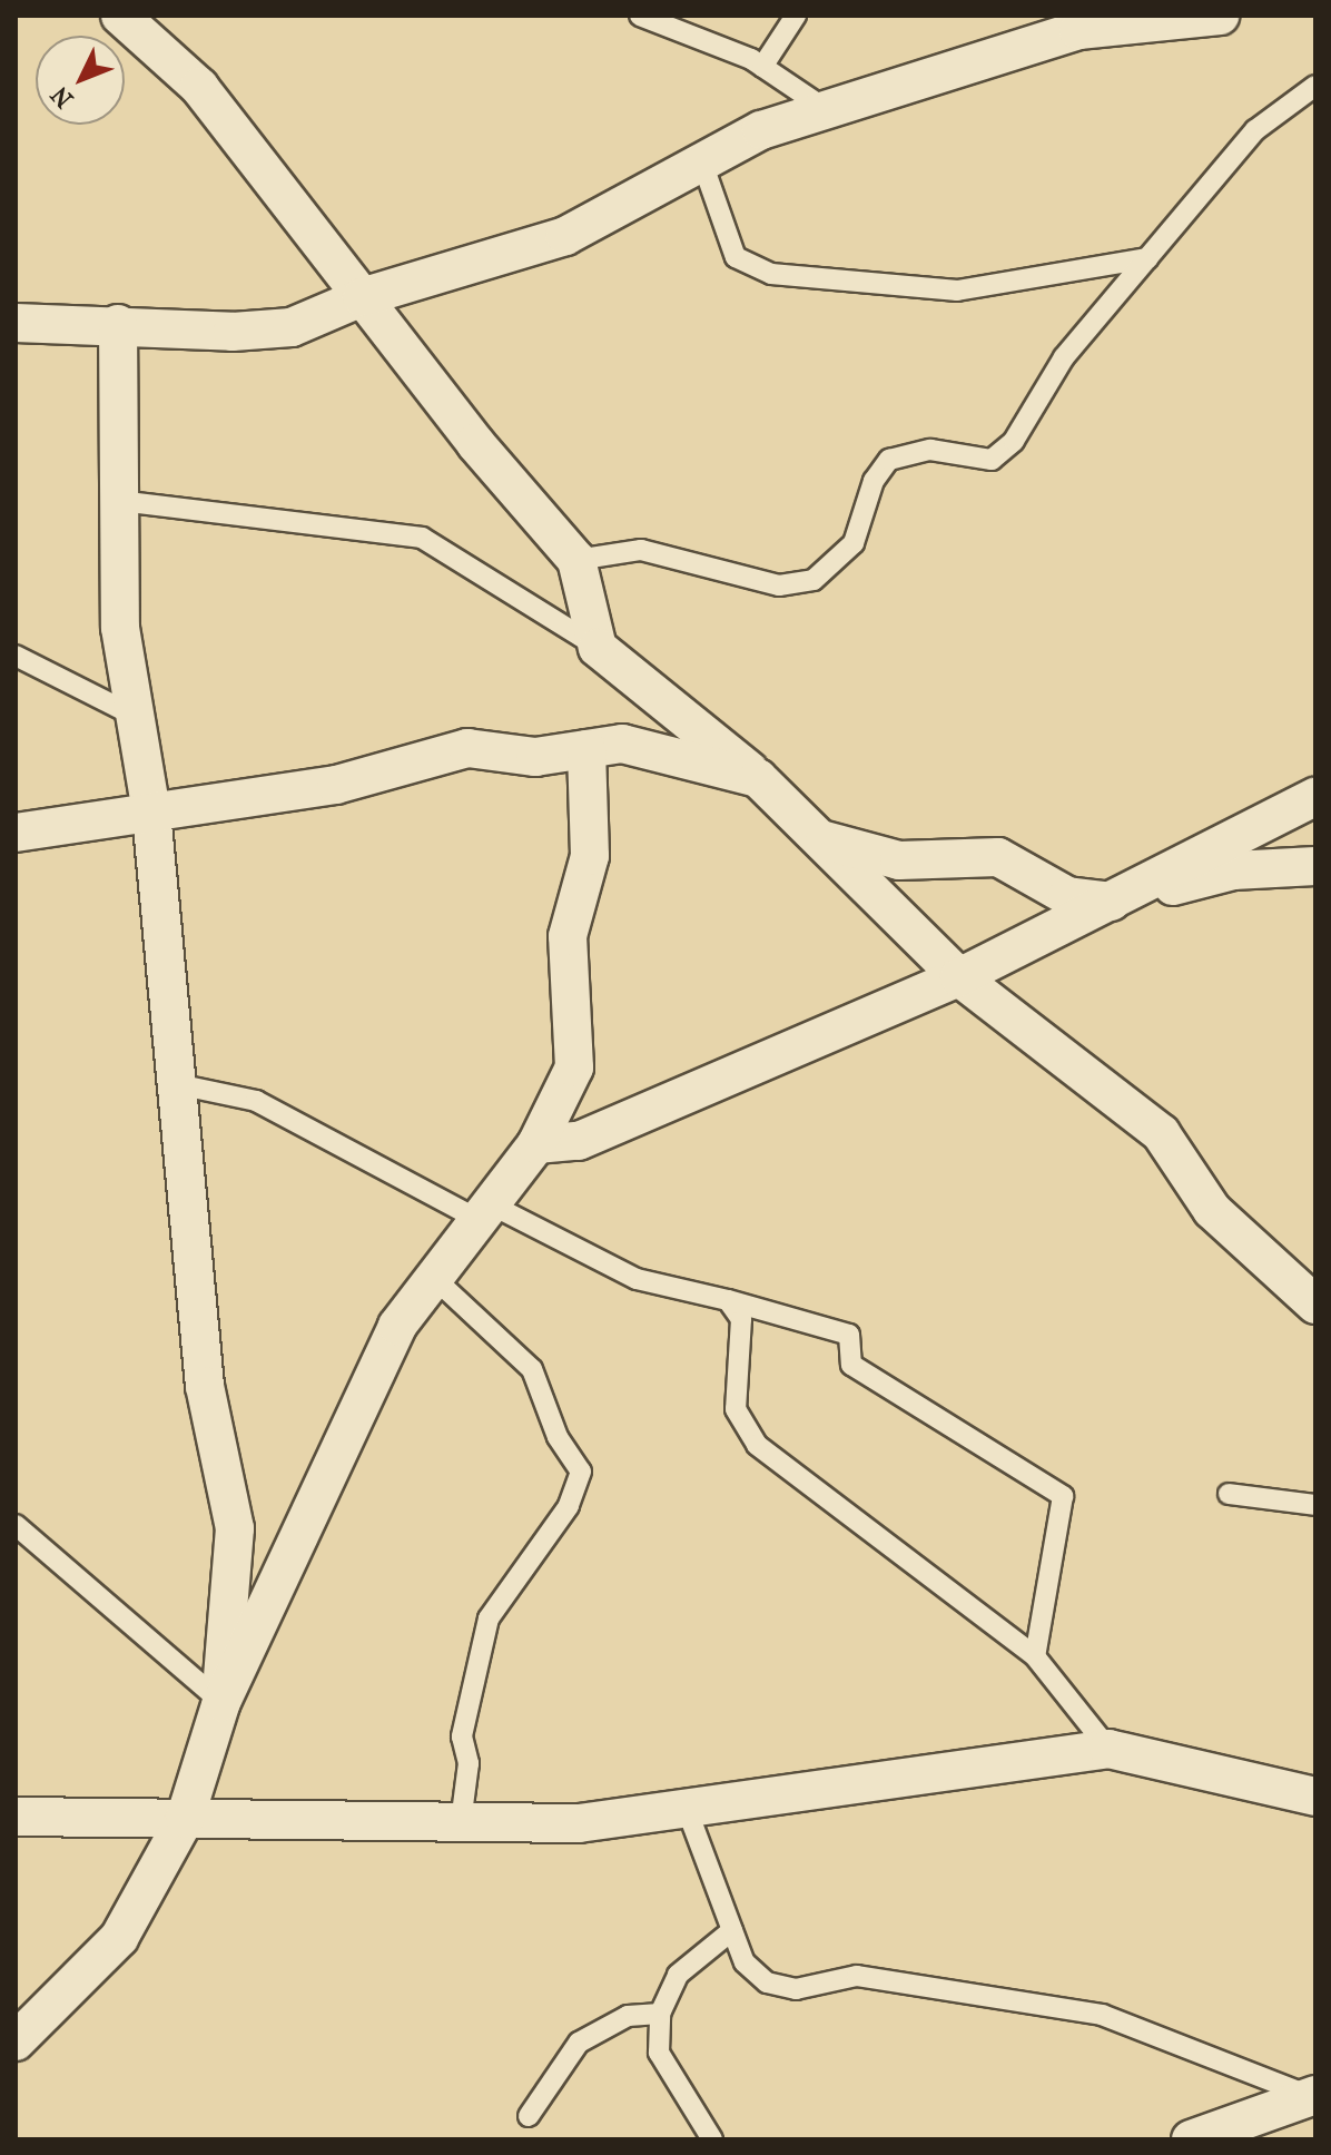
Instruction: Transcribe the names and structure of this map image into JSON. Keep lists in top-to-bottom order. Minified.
{"north":"bottom left"}
